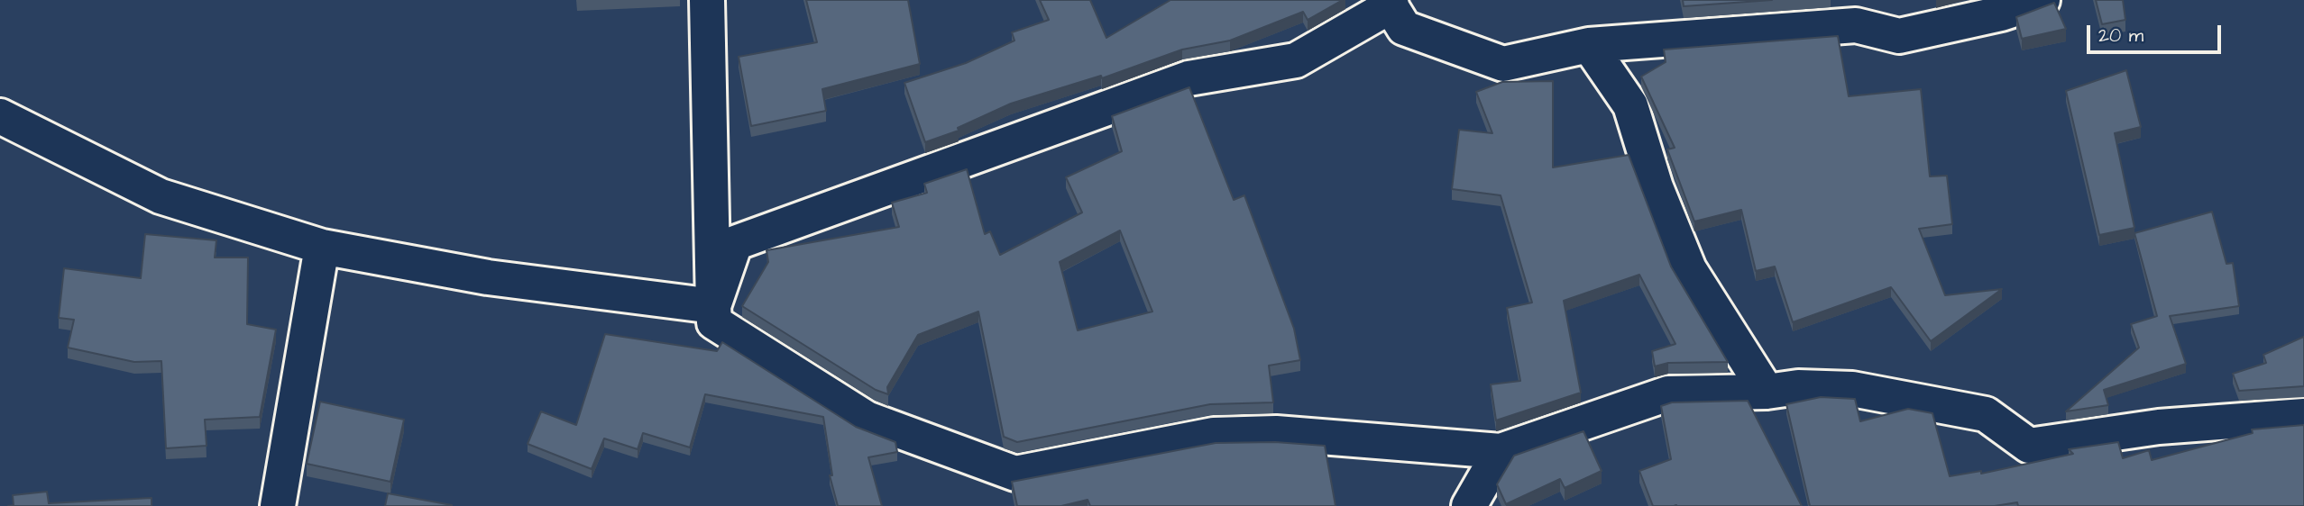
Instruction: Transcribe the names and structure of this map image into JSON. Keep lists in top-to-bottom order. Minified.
{"scale_bar":"20 m"}
